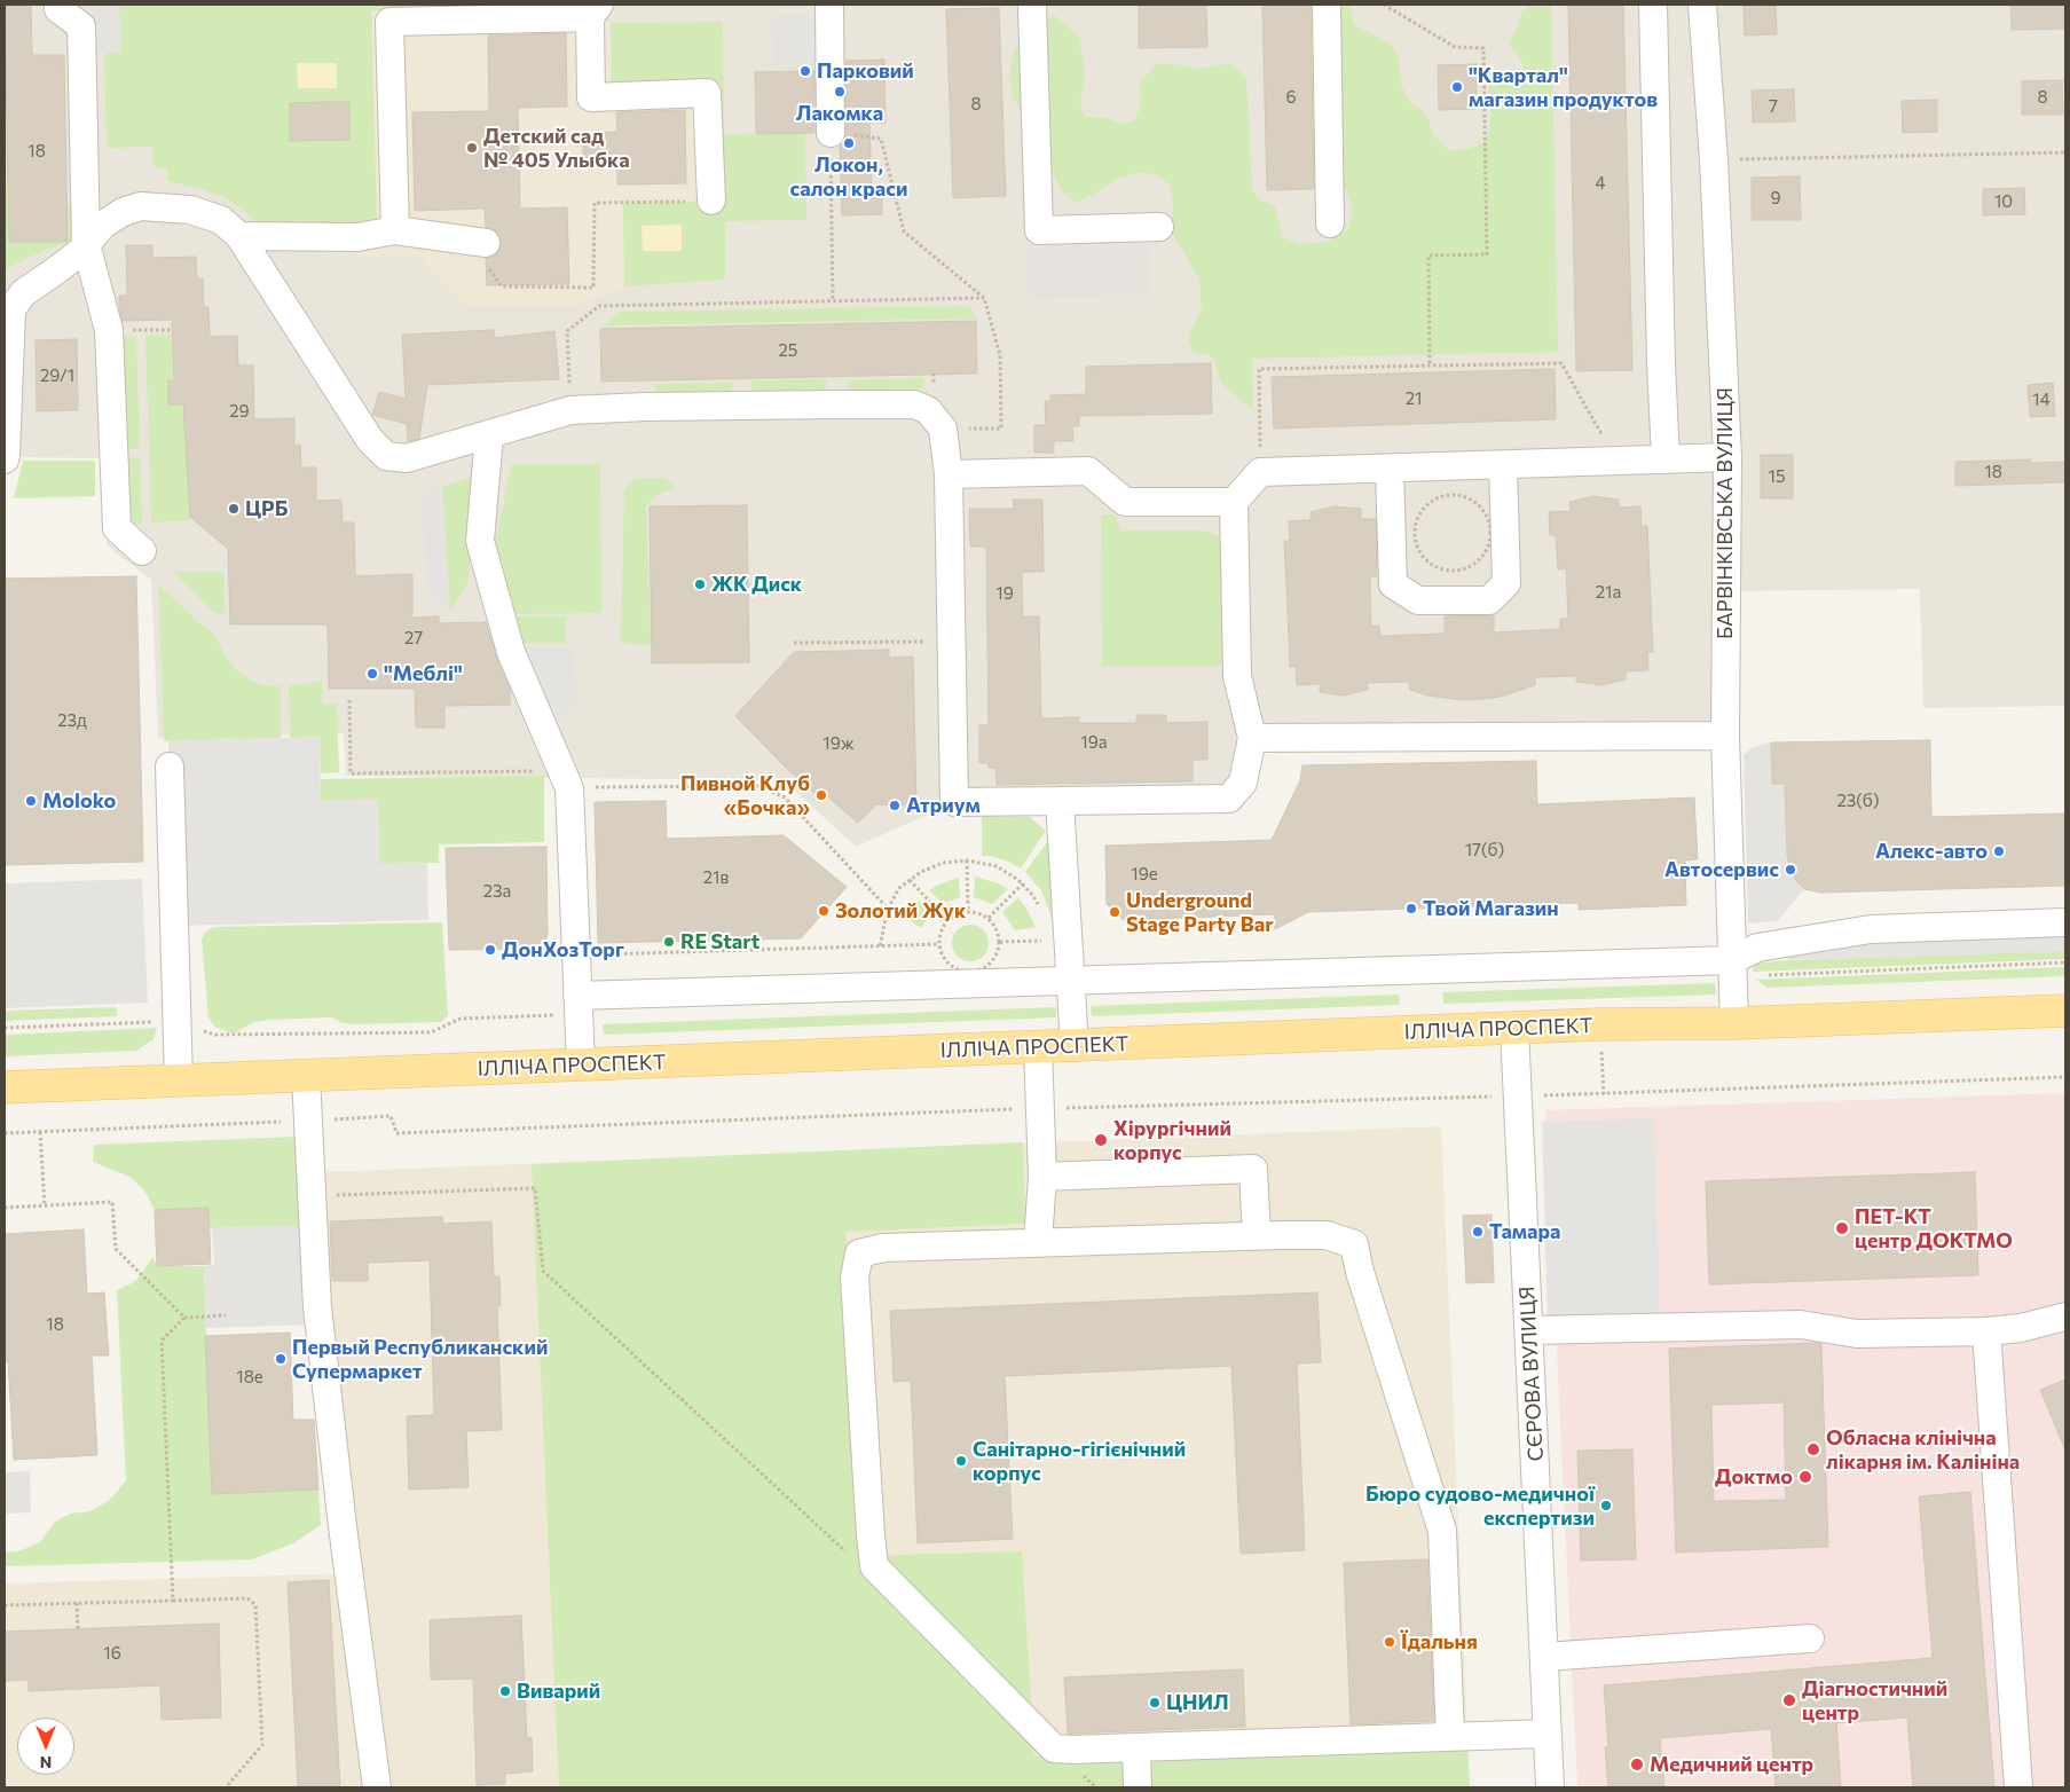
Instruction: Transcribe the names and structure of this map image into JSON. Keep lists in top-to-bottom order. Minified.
{"streets":{"main road":["ІЛЛІЧА ПРОСПЕКТ"],"street":["БАРВІНКІВСЬКА ВУЛИЦЯ","СЄРОВА ВУЛИЦЯ"]},"crossings":[["БАРВІНКІВСЬКА ВУЛИЦЯ","ІЛЛІЧА ПРОСПЕКТ"],["ІЛЛІЧА ПРОСПЕКТ","СЄРОВА ВУЛИЦЯ"]],"places":["Парковий","\"Квартал\" магазин продуктов","Лакомка","Локон, салон краси","Детский сад № 405 Улыбка","ЦРБ","ЖК Диск","\"Меблі\"","Пивной Клуб «Бочка»","Moloko","Атриум","Алекс-авто","Автосервис","Твой Магазин","Золотий Жук","Underground Stage Party Bar","RE Start","ДонХозТорг","Хірургічний корпус","ПЕТ-КТ центр ДОКТМО","Тамара","Первый Республиканский Супермаркет","Обласна клінічна лікарня ім. Калініна","Санітарно-гігієнічний корпус","Доктмо","Бюро судово-медичної експертизи","Їдальня","Виварий","Діагностичний центр","ЦНИЛ","Медичний центр"],"house_numbers":["6","8","8","7","18","4","9","10","25","29/1","21","14","29","18","15","21а","19","27","23д","19а","19ж","23(б)","17(б)","19е","21в","23а","18","18е","16"],"north":"bottom"}
